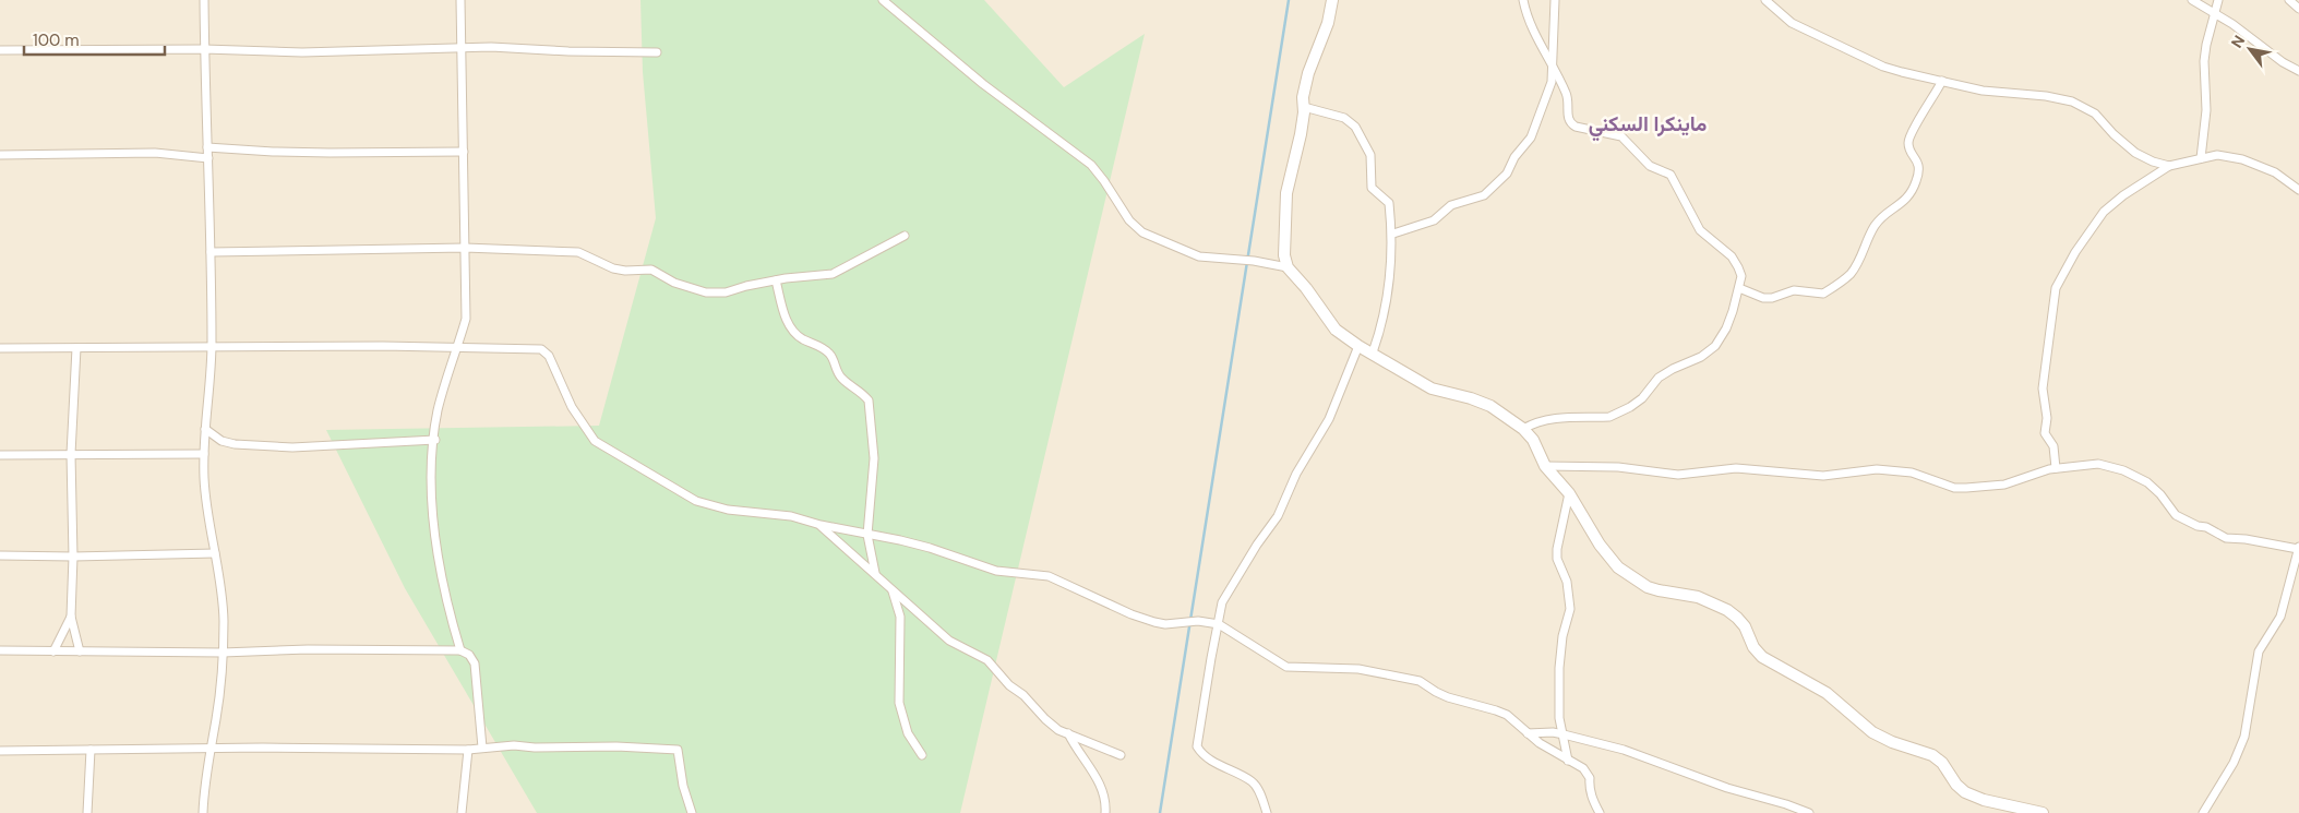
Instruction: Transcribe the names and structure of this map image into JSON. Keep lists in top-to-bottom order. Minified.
{"districts":["ماينكرا السكني"],"scale_bar":"100 m","north":"top left"}
